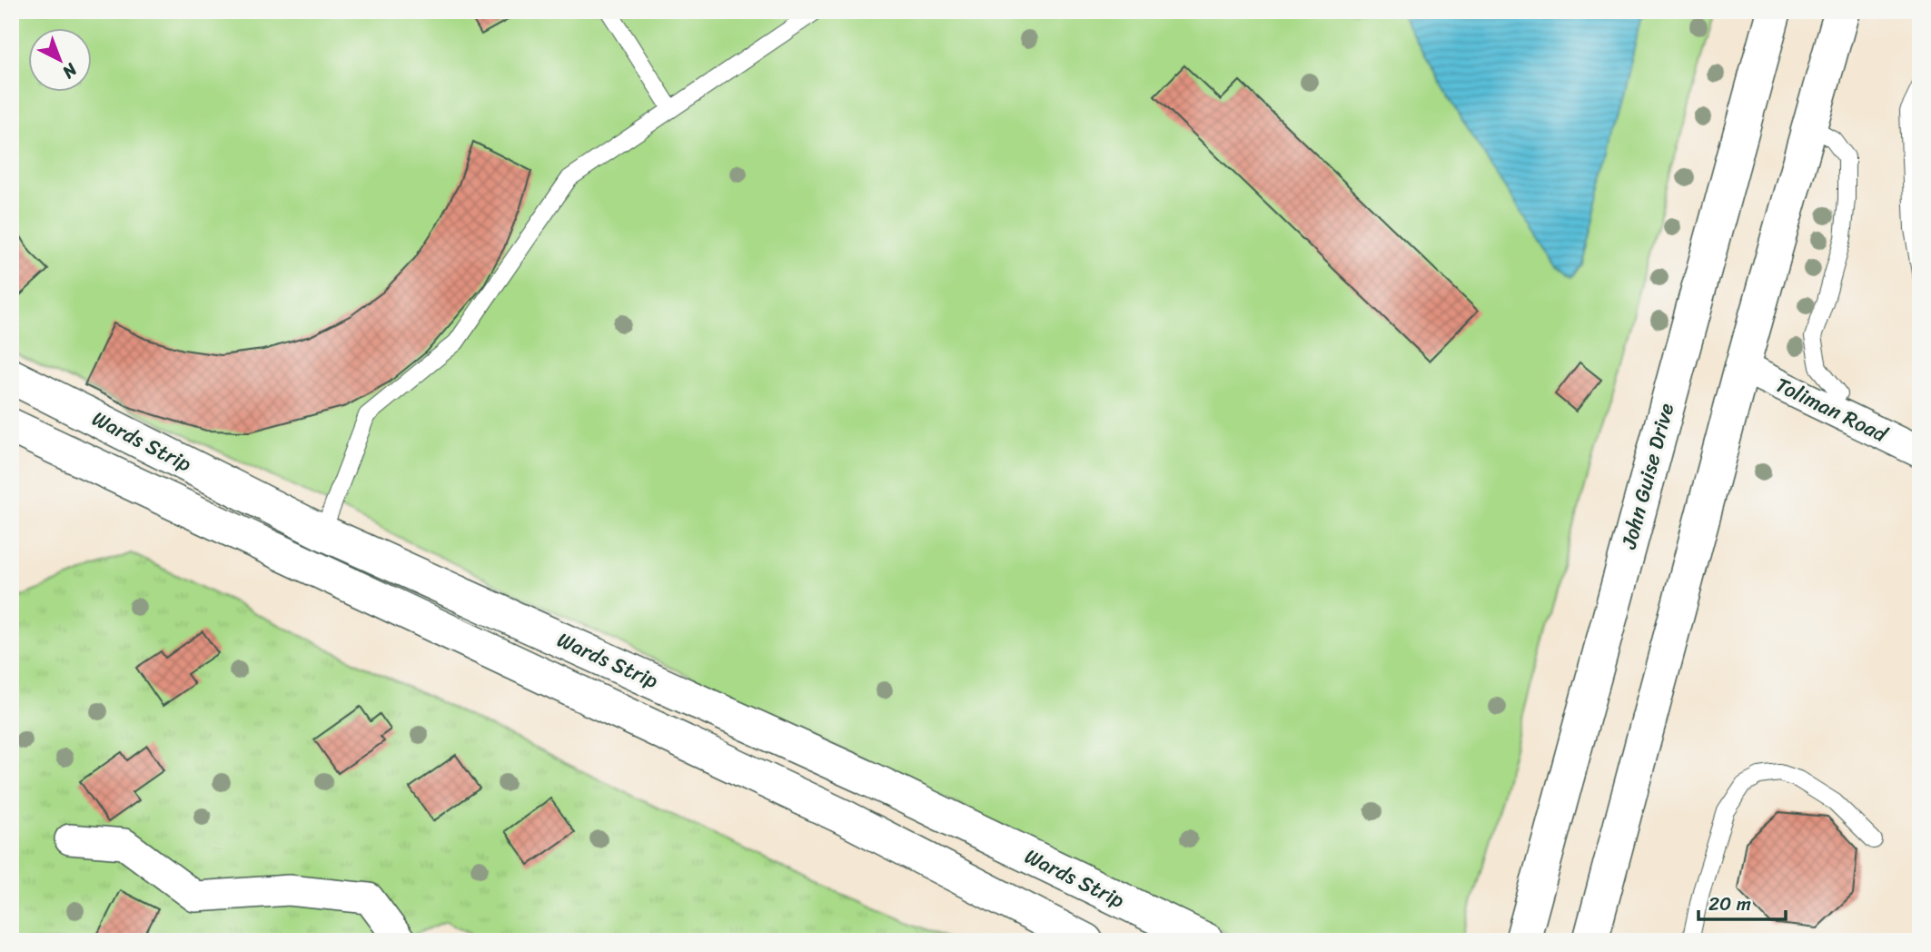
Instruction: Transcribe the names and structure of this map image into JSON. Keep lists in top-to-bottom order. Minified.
{"streets":{"main road":["Wards Strip","John Guise Drive"],"street":["Toliman Road"]},"scale_bar":"20 m","north":"bottom right"}
